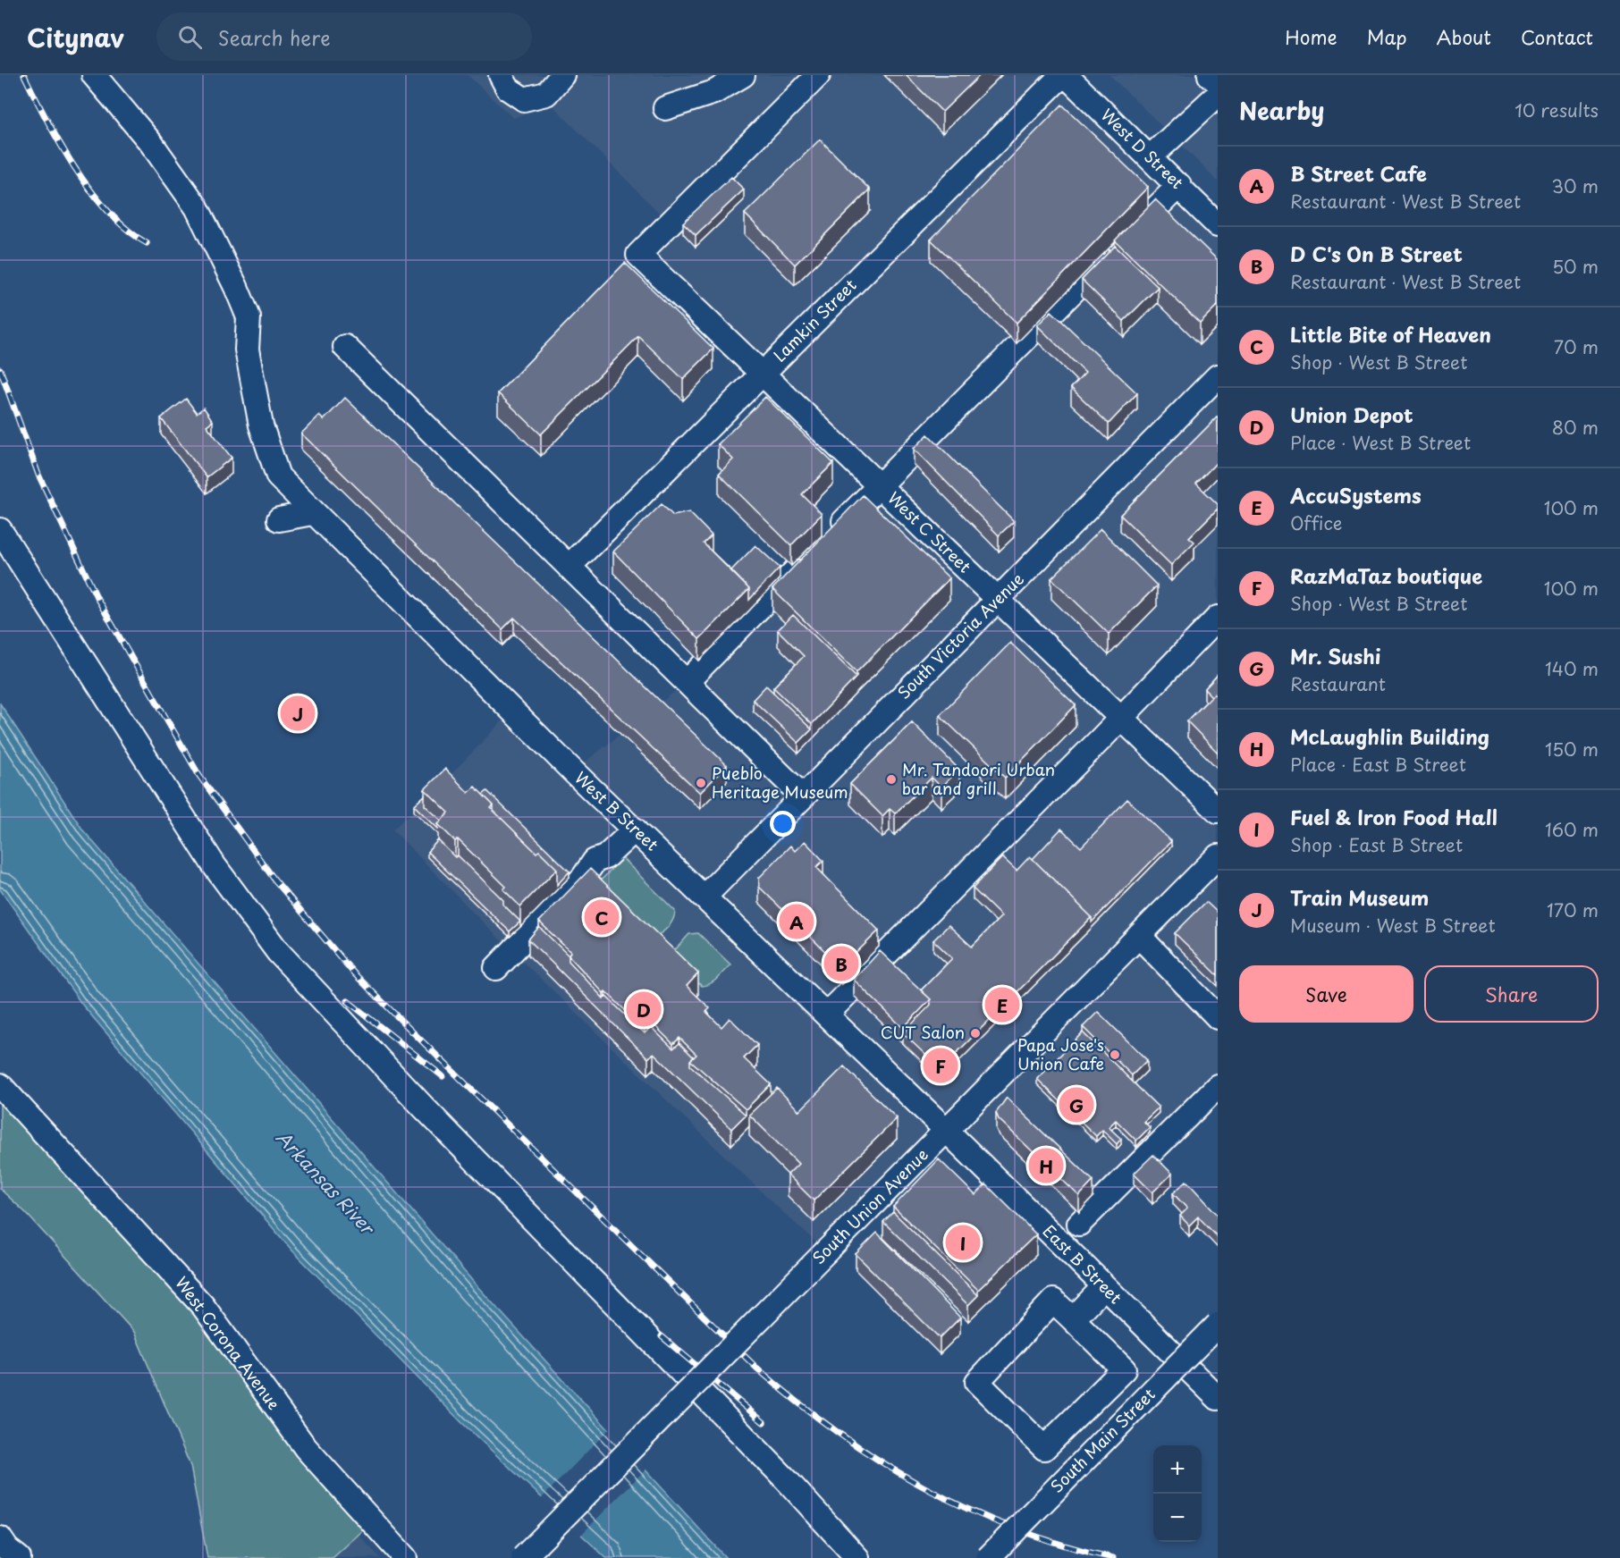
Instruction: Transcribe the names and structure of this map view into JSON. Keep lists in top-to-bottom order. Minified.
{"streets":{"street":["West D Street","Lamkin Street","West C Street","South Victoria Avenue","West B Street","South Union Avenue","East B Street","West Corona Avenue","South Main Street"]},"crossings":[["West D Street","Lamkin Street"],["Lamkin Street","West C Street"],["West C Street","South Victoria Avenue"],["South Victoria Avenue","West B Street"],["West B Street","South Union Avenue"],["West B Street","East B Street"],["South Union Avenue","East B Street"]],"water":["Arkansas River"],"places":["Mr. Tandoori Urban bar and grill","Pueblo Heritage Museum","CUT Salon","Papa Jose's Union Cafe"],"page":{"header":"Citynav","search":"Search here","nav":["Home","Map","About","Contact"],"heading":["Nearby","10 results"],"list":[{"mark":"A","name":"B Street Cafe","note":"Restaurant · West B Street","value":"30 m"},{"mark":"B","name":"D C's On B Street","note":"Restaurant · West B Street","value":"50 m"},{"mark":"C","name":"Little Bite of Heaven","note":"Shop · West B Street","value":"70 m"},{"mark":"D","name":"Union Depot","note":"Place · West B Street","value":"80 m"},{"mark":"E","name":"AccuSystems","note":"Office","value":"100 m"},{"mark":"F","name":"RazMaTaz boutique","note":"Shop · West B Street","value":"100 m"},{"mark":"G","name":"Mr. Sushi","note":"Restaurant","value":"140 m"},{"mark":"H","name":"McLaughlin Building","note":"Place · East B Street","value":"150 m"},{"mark":"I","name":"Fuel & Iron Food Hall","note":"Shop · East B Street","value":"160 m"},{"mark":"J","name":"Train Museum","note":"Museum · West B Street","value":"170 m"}],"pins":["J","C","A","B","E","D","F","G","H","I"],"buttons":["Save","Share"],"map_buttons":["+","−"]}}
